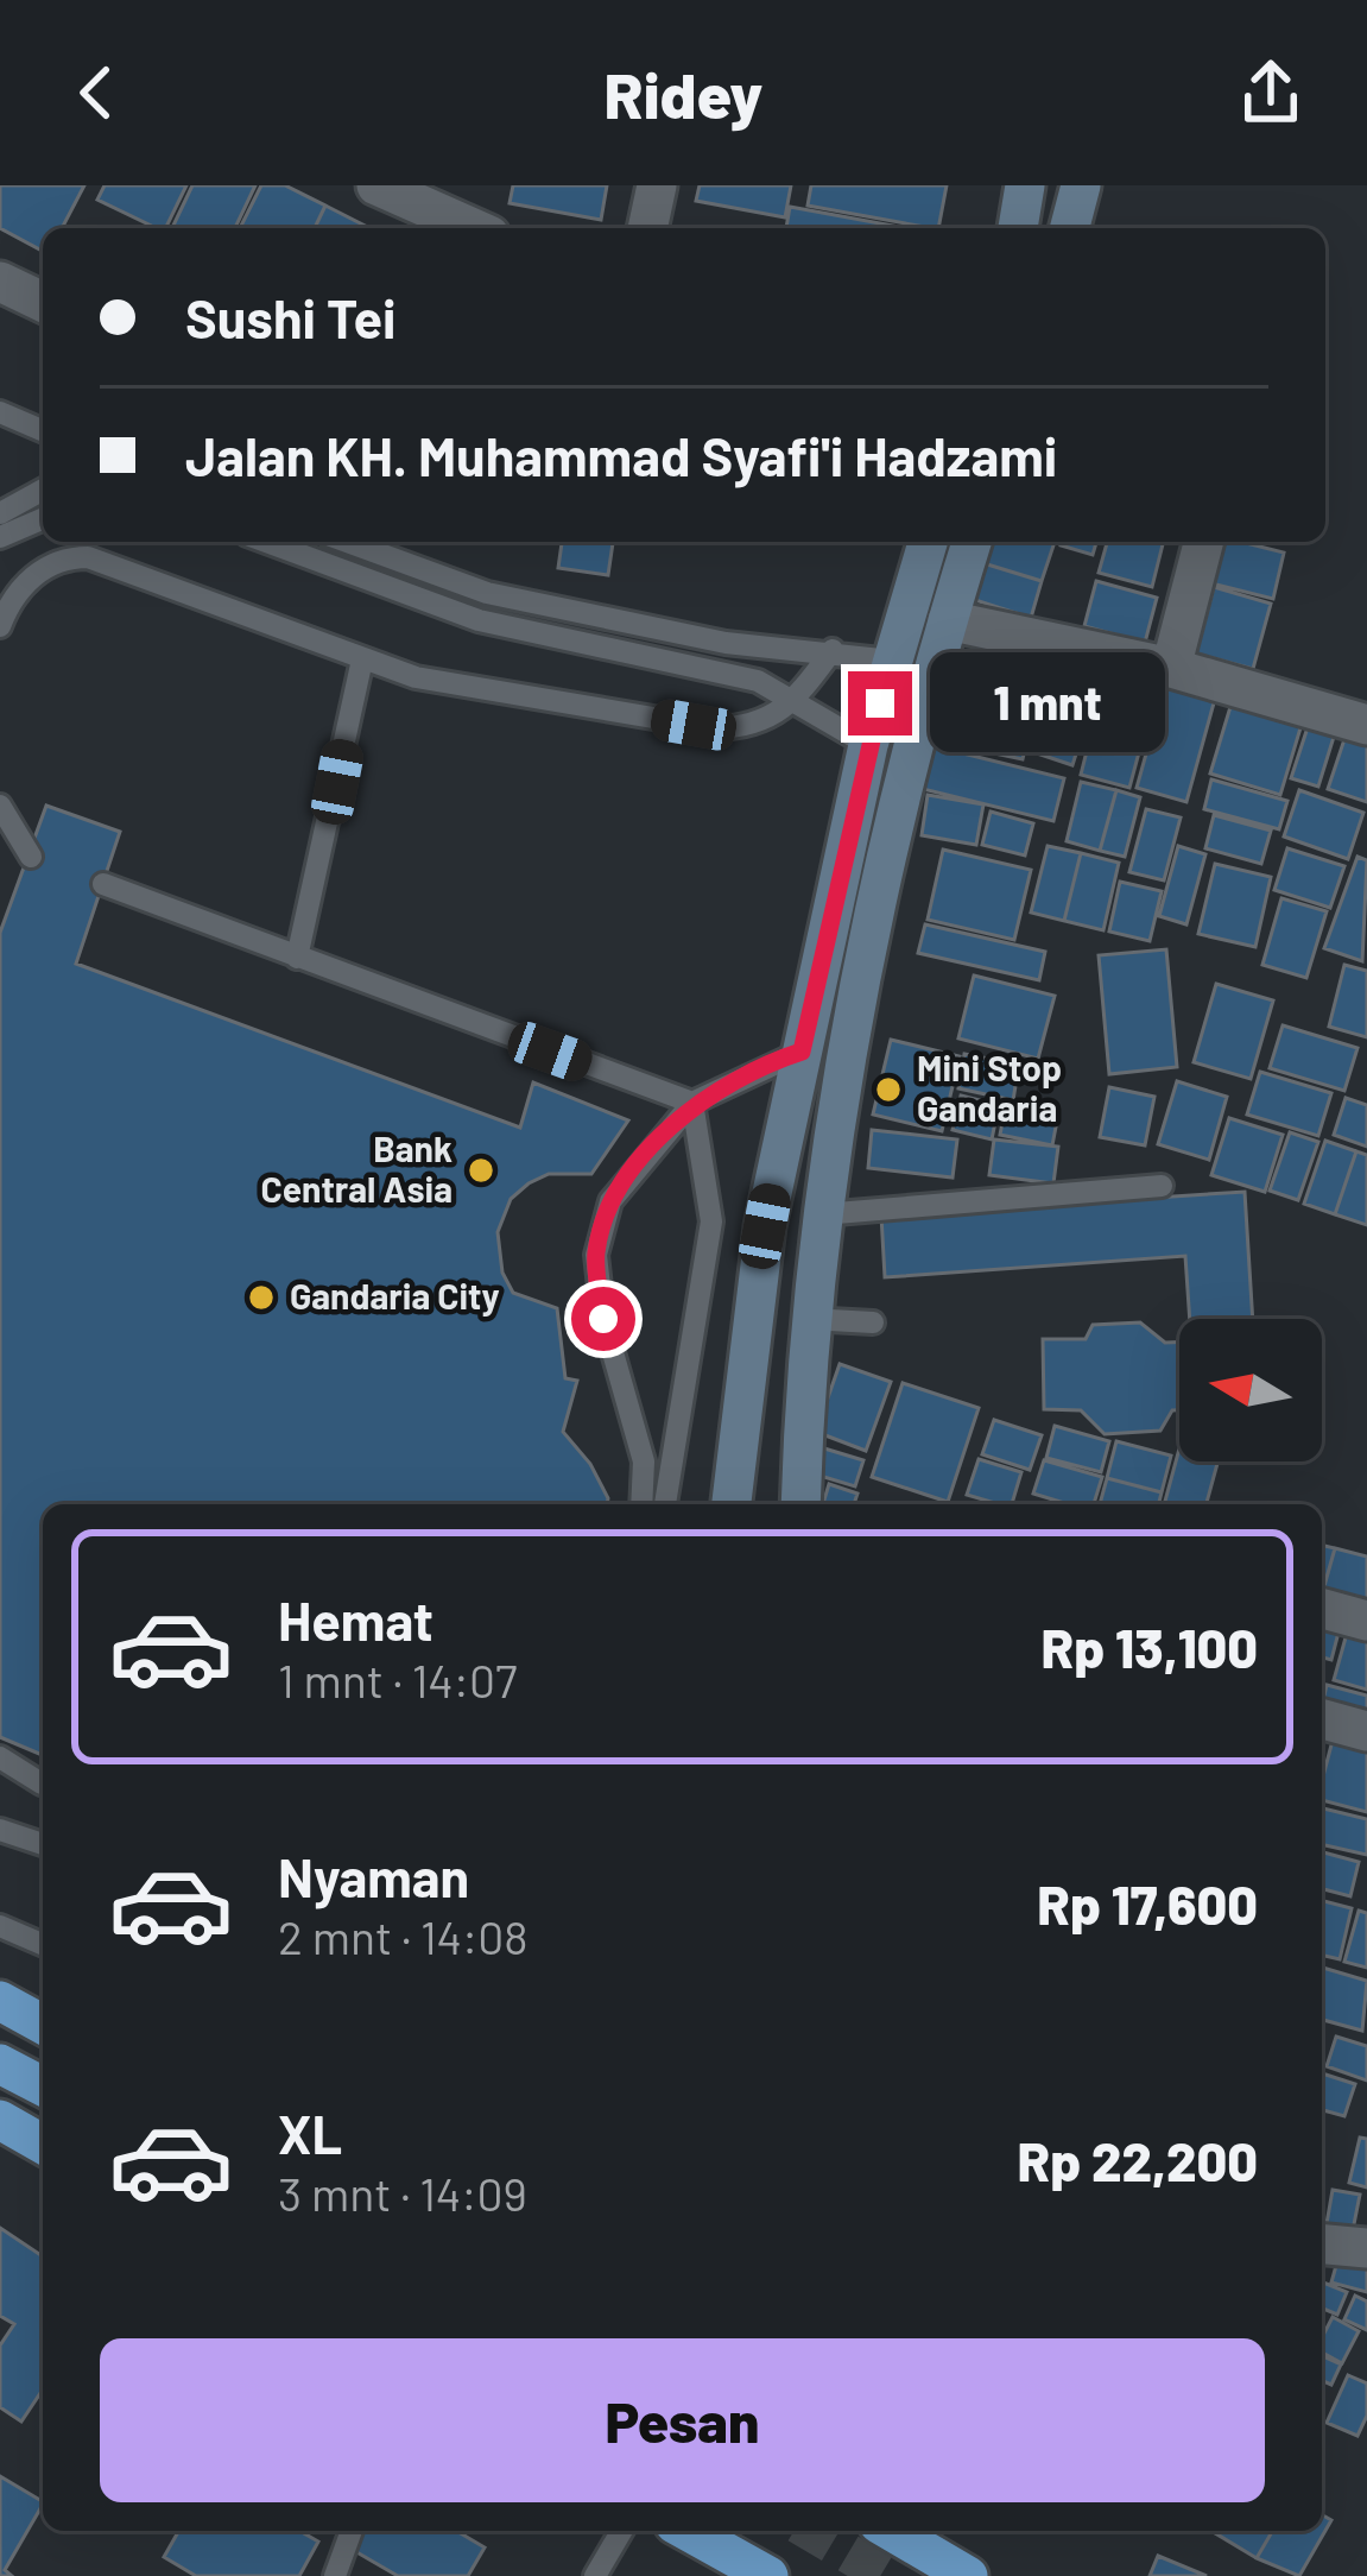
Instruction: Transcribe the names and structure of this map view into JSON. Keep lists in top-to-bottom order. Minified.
{"places":["Mini Stop Gandaria","Bank Central Asia","Gandaria City"],"north":"left","page":{"header":"Ridey","banner":["Sushi Tei","Jalan KH. Muhammad Syafi'i Hadzami"],"bubble":"1 mnt","list":[{"name":"Hemat","note":"1 mnt · 14:07","value":"Rp 13,100"},{"name":"Nyaman","note":"2 mnt · 14:08","value":"Rp 17,600"},{"name":"XL","note":"3 mnt · 14:09","value":"Rp 22,200"}],"buttons":"Pesan"}}
